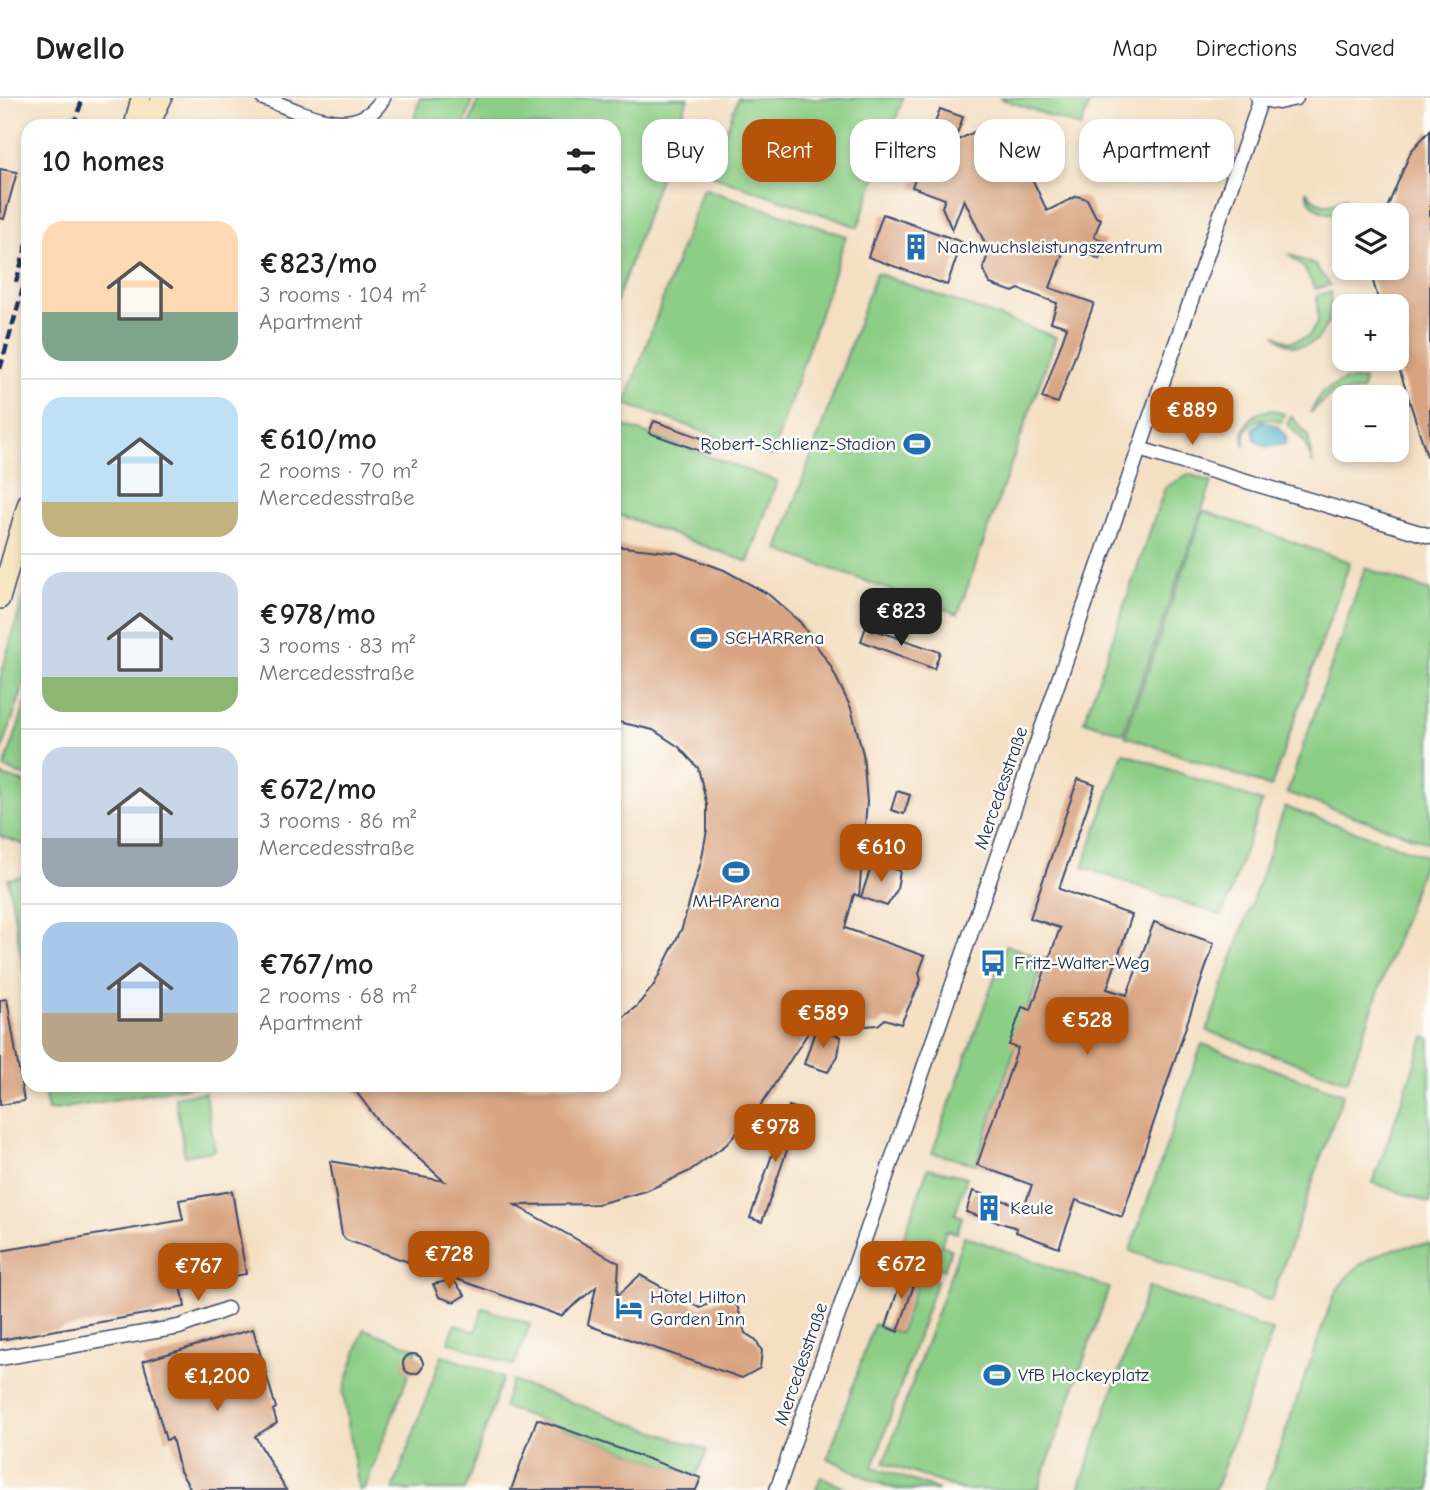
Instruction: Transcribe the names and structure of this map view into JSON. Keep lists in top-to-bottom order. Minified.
{"streets":{"street":["Mercedesstraße"]},"places":{"building":["Nachwuchsleistungszentrum","Keule"],"sports":["Robert-Schlienz-Stadion","SCHARRena","MHPArena","VfB Hockeyplatz"],"bus stop":["Fritz-Walter-Weg"],"hotel":["Hotel Hilton Garden Inn"]},"page":{"header":"Dwello","nav":["Map","Directions","Saved"],"chip":["Buy","Rent","Filters","New","Apartment"],"heading":"10 homes","map_buttons":["+","−"],"list":[{"name":"€823/mo","note":"3 rooms · 104 m² · Apartment"},{"name":"€610/mo","note":"2 rooms · 70 m² · Mercedesstraße"},{"name":"€978/mo","note":"3 rooms · 83 m² · Mercedesstraße"},{"name":"€672/mo","note":"3 rooms · 86 m² · Mercedesstraße"},{"name":"€767/mo","note":"2 rooms · 68 m² · Apartment"}],"price":["€889","€823","€610","€589","€528","€978","€728","€672","€767","€1,200"]}}
